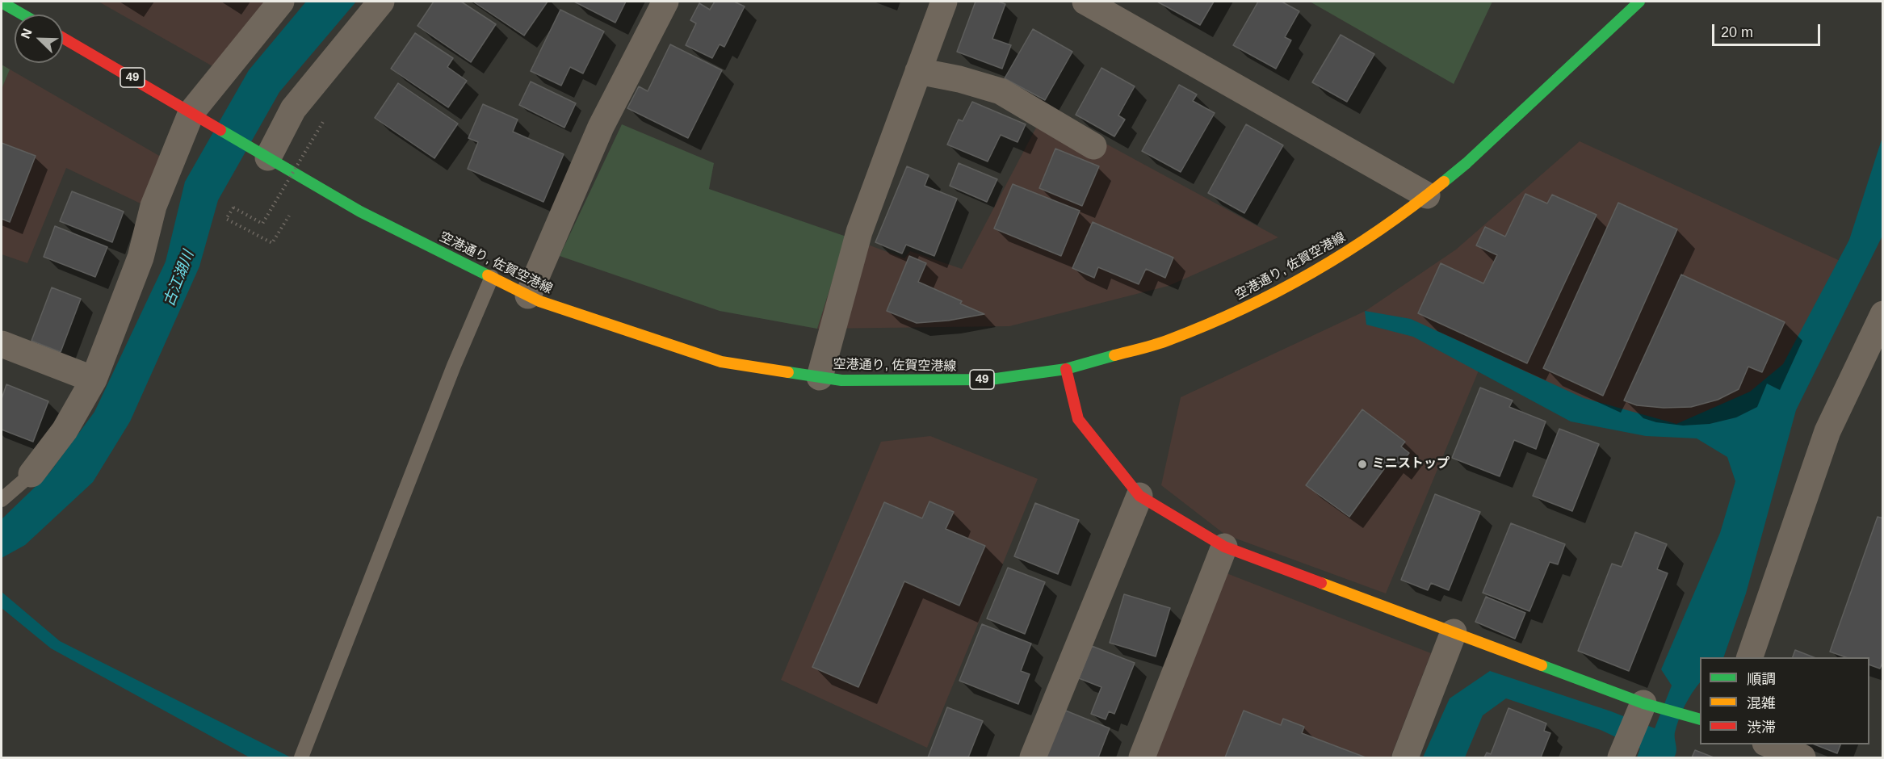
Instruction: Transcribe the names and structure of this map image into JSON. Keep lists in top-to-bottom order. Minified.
{"streets":{"main road":["49","空港通り, 佐賀空港線"]},"water":["古江湖川"],"places":["ミニストップ"],"legend":["順調","混雑","渋滞"],"scale_bar":"20 m","north":"top left"}
